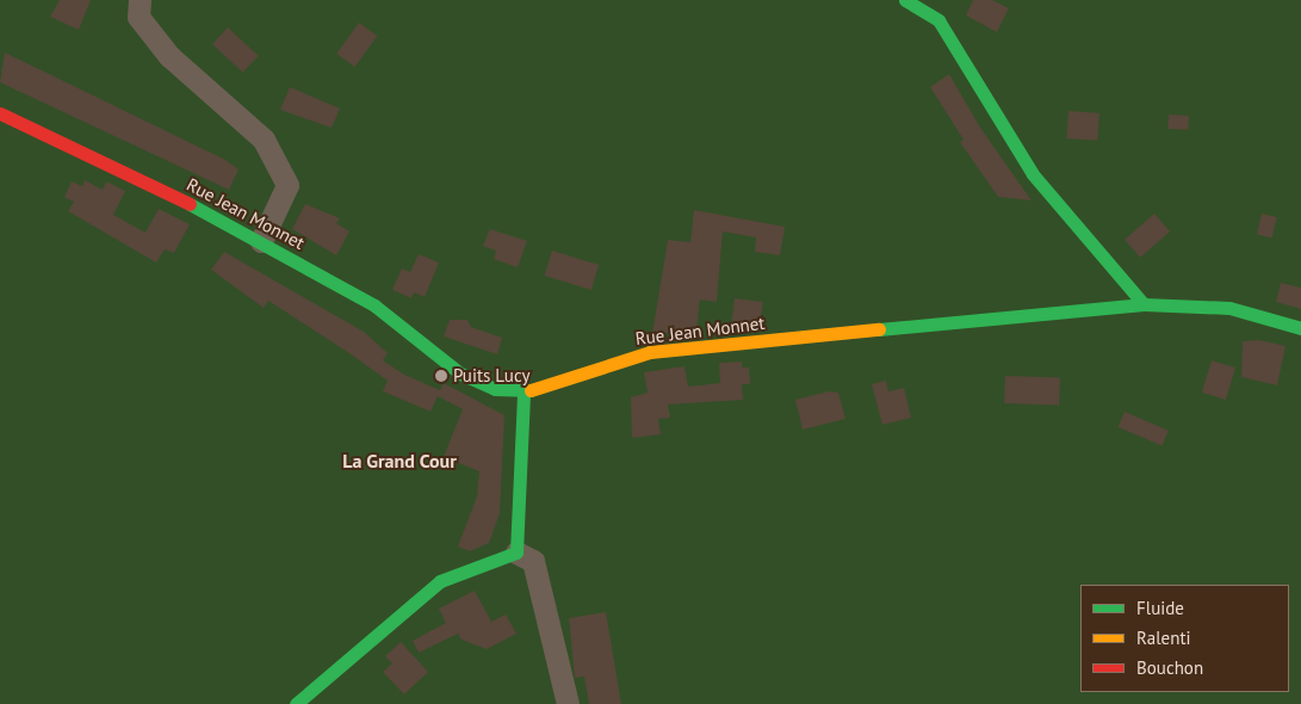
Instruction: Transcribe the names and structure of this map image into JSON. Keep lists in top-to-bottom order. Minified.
{"streets":{"street":["Rue Jean Monnet"]},"districts":["La Grand Cour"],"places":["Puits Lucy"],"legend":["Fluide","Ralenti","Bouchon"]}
